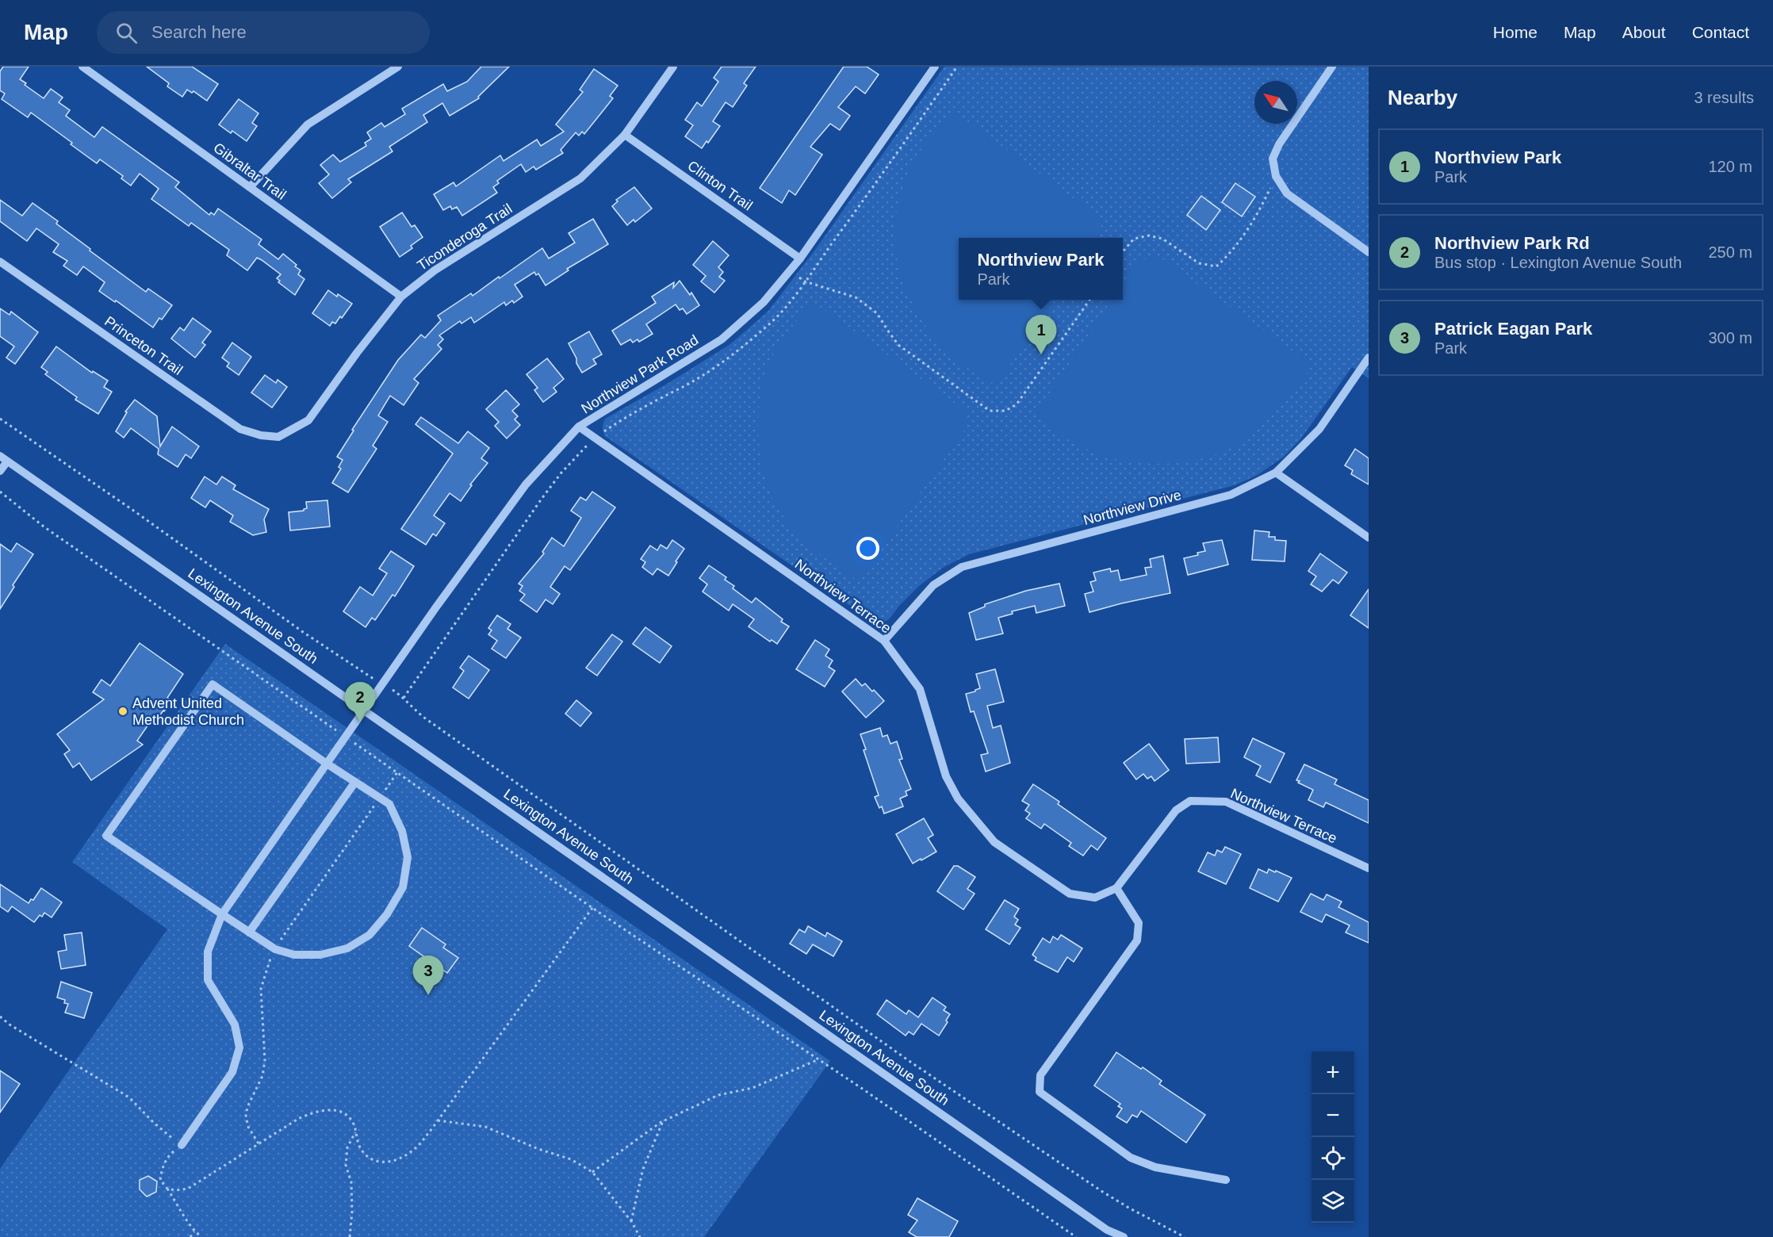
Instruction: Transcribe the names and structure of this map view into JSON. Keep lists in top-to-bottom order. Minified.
{"streets":{"street":["Gibraltar Trail","Clinton Trail","Ticonderoga Trail","Princeton Trail","Northview Park Road","Northview Drive","Northview Terrace","Lexington Avenue South"]},"crossings":[["Gibraltar Trail","Ticonderoga Trail"],["Clinton Trail","Ticonderoga Trail"],["Clinton Trail","Northview Park Road"],["Ticonderoga Trail","Princeton Trail"],["Northview Park Road","Northview Terrace"],["Northview Park Road","Lexington Avenue South"],["Northview Drive","Northview Terrace"]],"places":["Advent United Methodist Church"],"north":"top left","page":{"header":"Map","search":"Search here","nav":["Home","Map","About","Contact"],"heading":["Nearby","3 results"],"list":[{"mark":"1","name":"Northview Park","note":"Park","value":"120 m"},{"mark":"2","name":"Northview Park Rd","note":"Bus stop · Lexington Avenue South","value":"250 m"},{"mark":"3","name":"Patrick Eagan Park","note":"Park","value":"300 m"}],"popup":["Northview Park","Park"],"pins":["1","2","3"],"map_buttons":["+","−"]}}
